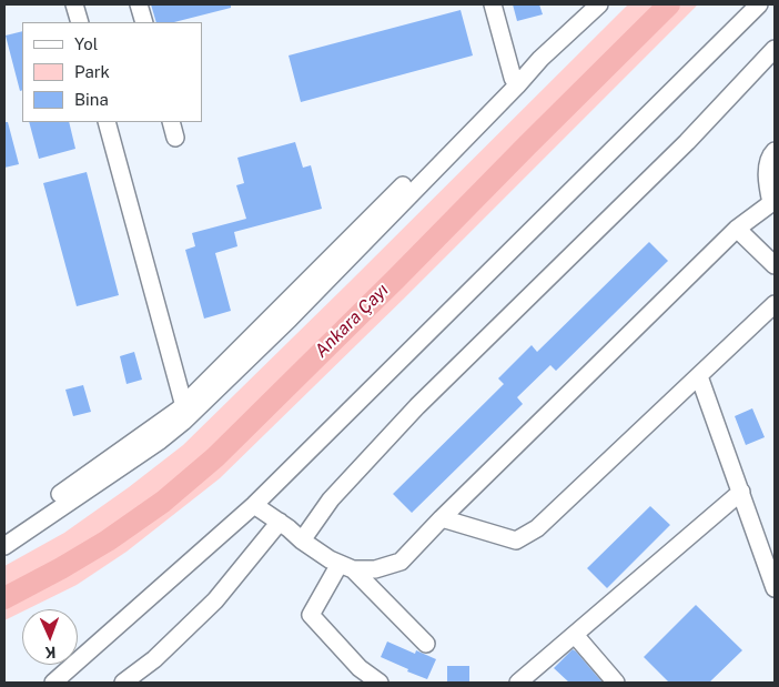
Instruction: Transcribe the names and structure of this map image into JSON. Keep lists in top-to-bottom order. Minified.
{"water":["Ankara Çayı"],"legend":["Yol","Park","Bina"],"north":"bottom"}
